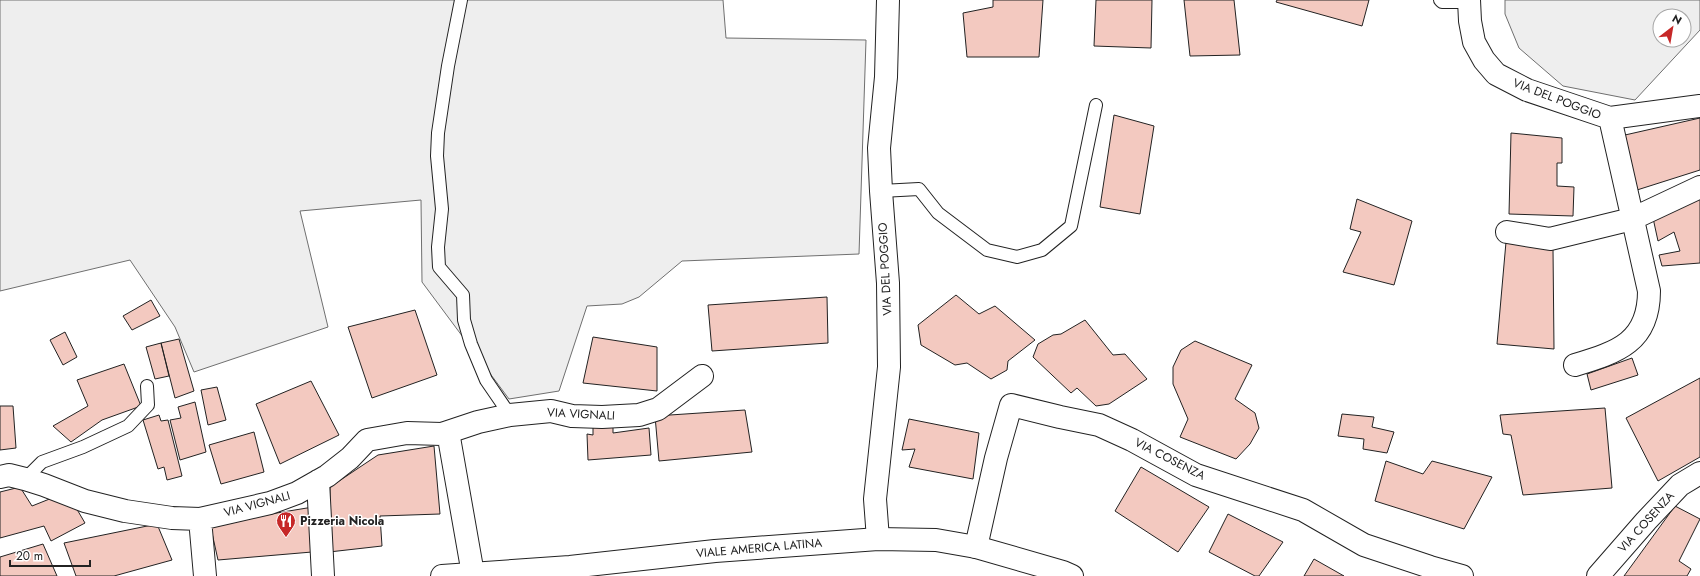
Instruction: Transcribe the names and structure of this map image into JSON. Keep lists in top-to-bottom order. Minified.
{"streets":{"street":["VIA DEL POGGIO","VIA VIGNALI","VIA COSENZA","VIALE AMERICA LATINA"]},"crossings":[["VIA DEL POGGIO","VIALE AMERICA LATINA"],["VIA COSENZA","VIALE AMERICA LATINA"]],"places":{"restaurant":["Pizzeria Nicola"]},"scale_bar":"20 m","north":"top right"}
